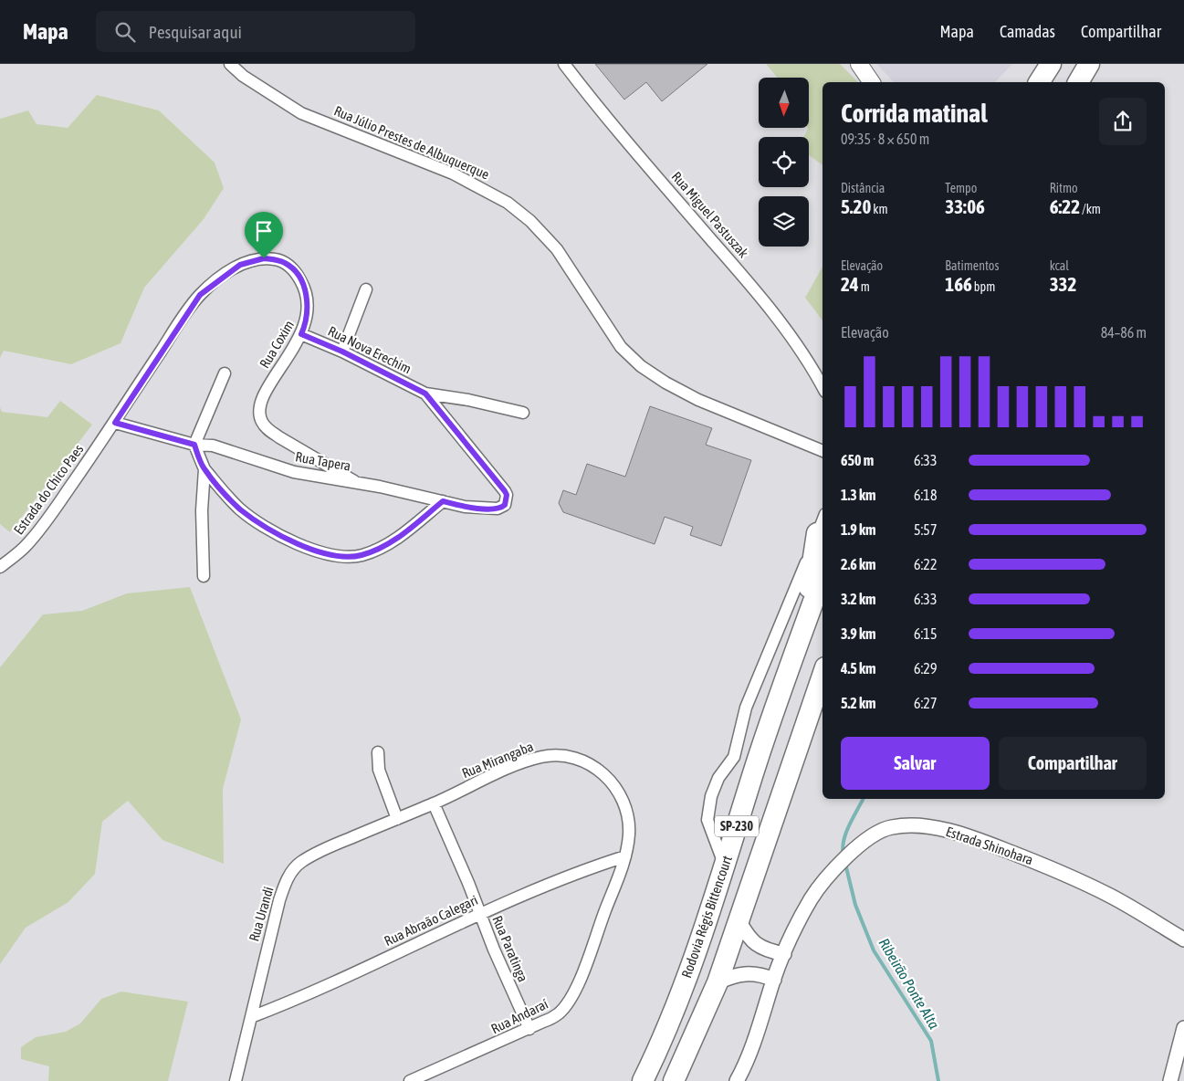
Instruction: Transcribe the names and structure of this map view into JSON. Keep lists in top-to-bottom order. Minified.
{"streets":{"highway":["SP-230","Rodovia Régis Bittencourt"],"street":["Rua Júlio Prestes de Albuquerque","Rua Miguel Pastuszak","Rua Coxim","Rua Nova Erechim","Rua Tapera","Estrada do Chico Paes","Rua Mirangaba","Estrada Shinohara","Rua Urandi","Rua Abraão Calegari","Rua Paratinga","Rua Andaraí"]},"crossings":[["Rua Coxim","Rua Nova Erechim"],["Rua Coxim","Rua Tapera"],["Rua Coxim","Estrada do Chico Paes"],["Rua Nova Erechim","Rua Tapera"],["Rua Tapera","Estrada do Chico Paes"],["Rua Mirangaba","Rua Urandi"],["Rua Mirangaba","Rua Abraão Calegari"],["Rua Mirangaba","Rua Paratinga"],["Rua Mirangaba","Rua Andaraí"],["Rua Urandi","Rua Abraão Calegari"],["Rua Abraão Calegari","Rua Paratinga"],["Rua Abraão Calegari","Rua Andaraí"],["Rua Paratinga","Rua Andaraí"]],"water":["Ribeirão Ponte Alta"],"north":"bottom","page":{"header":"Mapa","search":"Pesquisar aqui","nav":["Mapa","Camadas","Compartilhar"],"heading":["Corrida matinal","09:35 · 8 × 650 m"],"stats":[["Distância","5.20 km"],["Tempo","33:06"],["Ritmo","6:22 /km"],["Elevação","24 m"],["Batimentos","166 bpm"],["kcal","332"]],"chart":["Elevação","84–86 m"],"list":[{"name":"650 m","note":"6:33"},{"name":"1.3 km","note":"6:18"},{"name":"1.9 km","note":"5:57"},{"name":"2.6 km","note":"6:22"},{"name":"3.2 km","note":"6:33"},{"name":"3.9 km","note":"6:15"},{"name":"4.5 km","note":"6:29"},{"name":"5.2 km","note":"6:27"}],"buttons":["Salvar","Compartilhar"]}}
